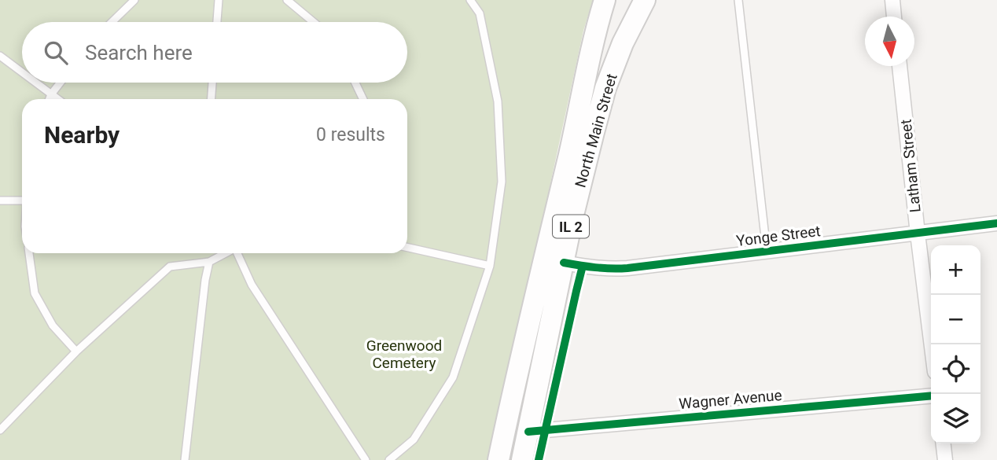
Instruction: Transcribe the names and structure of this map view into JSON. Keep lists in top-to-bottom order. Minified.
{"streets":{"main road":["North Main Street","IL 2"],"street":["Latham Street","Yonge Street","Wagner Avenue"]},"crossings":[["North Main Street","Yonge Street"],["North Main Street","Wagner Avenue"],["Latham Street","Yonge Street"]],"parks":["Greenwood Cemetery"],"north":"bottom","page":{"search":"Search here","heading":["Nearby","0 results"],"map_buttons":["+","−"]}}
